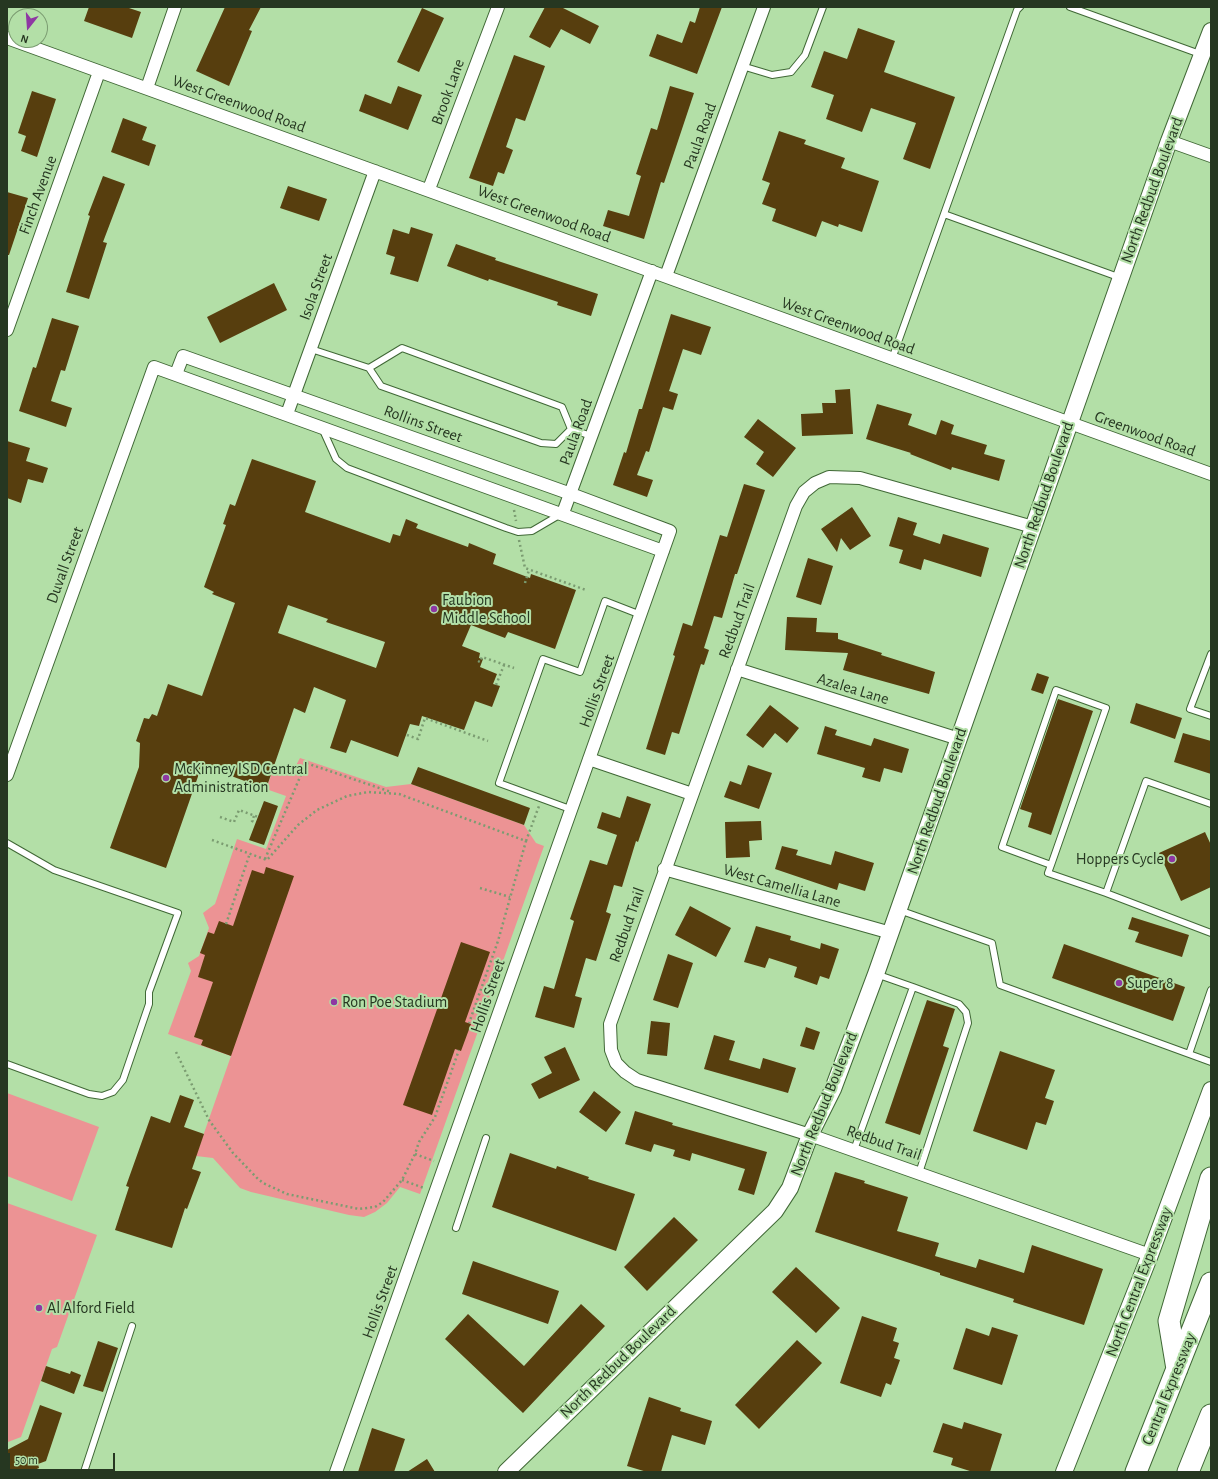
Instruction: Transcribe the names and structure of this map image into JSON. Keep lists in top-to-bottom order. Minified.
{"streets":{"highway":["Central Expressway"],"street":["Brook Lane","West Greenwood Road","Paula Road","North Redbud Boulevard","Finch Avenue","Isola Street","Rollins Street","Greenwood Road","Duvall Street","Redbud Trail","Azalea Lane","Hollis Street","West Camellia Lane","North Central Expressway"]},"crossings":[["Brook Lane","West Greenwood Road"],["West Greenwood Road","Paula Road"],["West Greenwood Road","North Redbud Boulevard"],["West Greenwood Road","Finch Avenue"],["West Greenwood Road","Isola Street"],["West Greenwood Road","Greenwood Road"],["Paula Road","Rollins Street"],["North Redbud Boulevard","Greenwood Road"],["North Redbud Boulevard","Redbud Trail"],["North Redbud Boulevard","Azalea Lane"],["North Redbud Boulevard","West Camellia Lane"],["Isola Street","Rollins Street"],["Rollins Street","Duvall Street"],["Rollins Street","Hollis Street"],["Redbud Trail","Azalea Lane"],["Redbud Trail","West Camellia Lane"],["Redbud Trail","North Central Expressway"]],"places":["Faubion Middle School","McKinney ISD Central Administration","Hoppers Cycle","Super 8","Ron Poe Stadium","Al Alford Field"],"scale_bar":"50 m","north":"bottom"}
